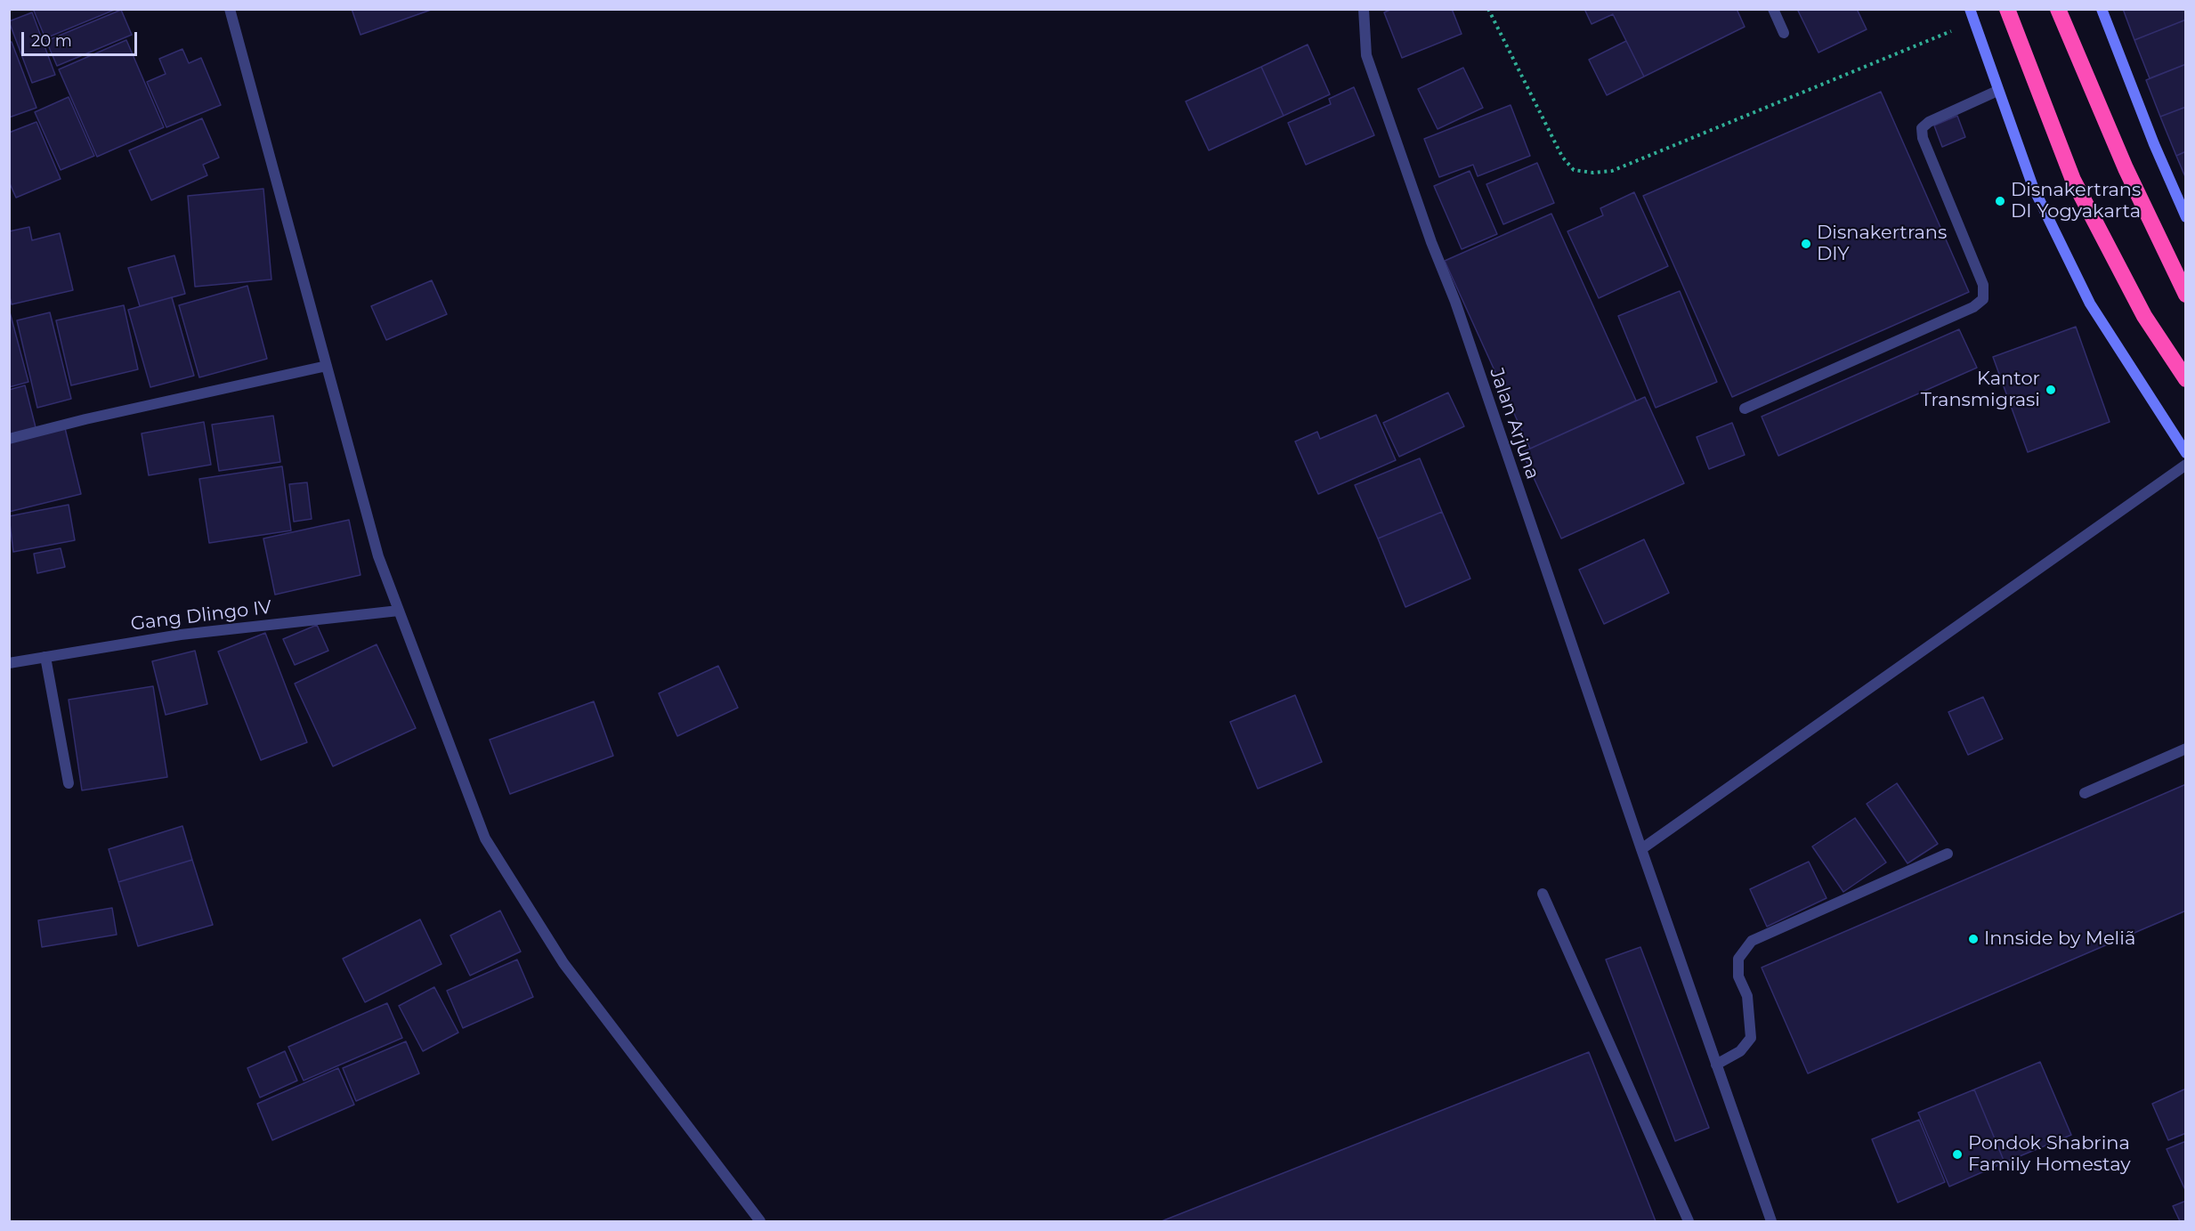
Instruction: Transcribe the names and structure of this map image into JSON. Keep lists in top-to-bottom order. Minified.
{"streets":{"street":["Jalan Arjuna","Gang Dlingo IV"]},"places":["Disnakertrans DI Yogyakarta","Disnakertrans DIY","Kantor Transmigrasi","Innside by Meliã","Pondok Shabrina Family Homestay"],"scale_bar":"20 m"}
